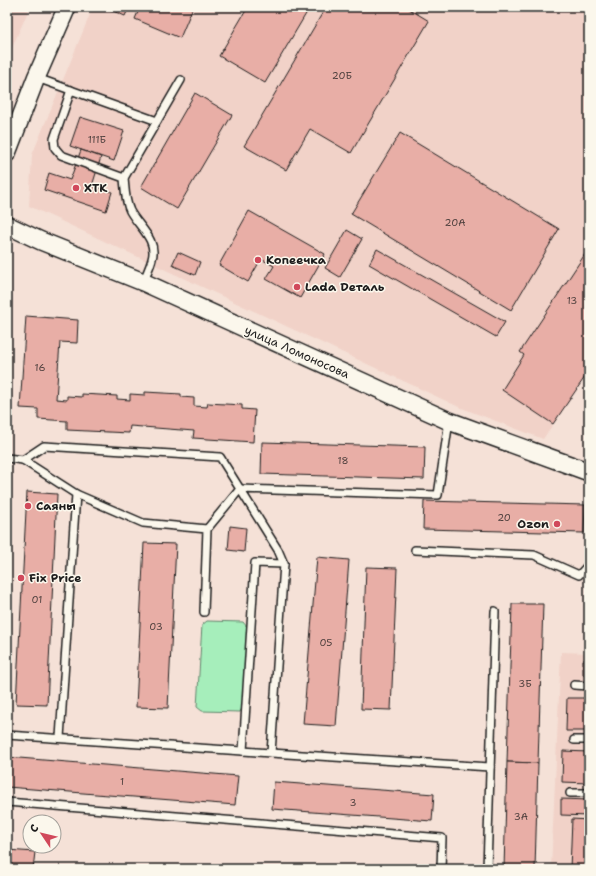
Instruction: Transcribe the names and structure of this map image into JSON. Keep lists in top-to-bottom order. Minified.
{"streets":{"street":["улица Ломоносова"]},"places":["ХТК","Копеечка","Lada Dеталь","Саяны","Ozon","Fix Price"],"house_numbers":["20Б","111Б","20А","13","16","18","20","01","03","05","3Б","1","3","3А"],"north":"top left"}
